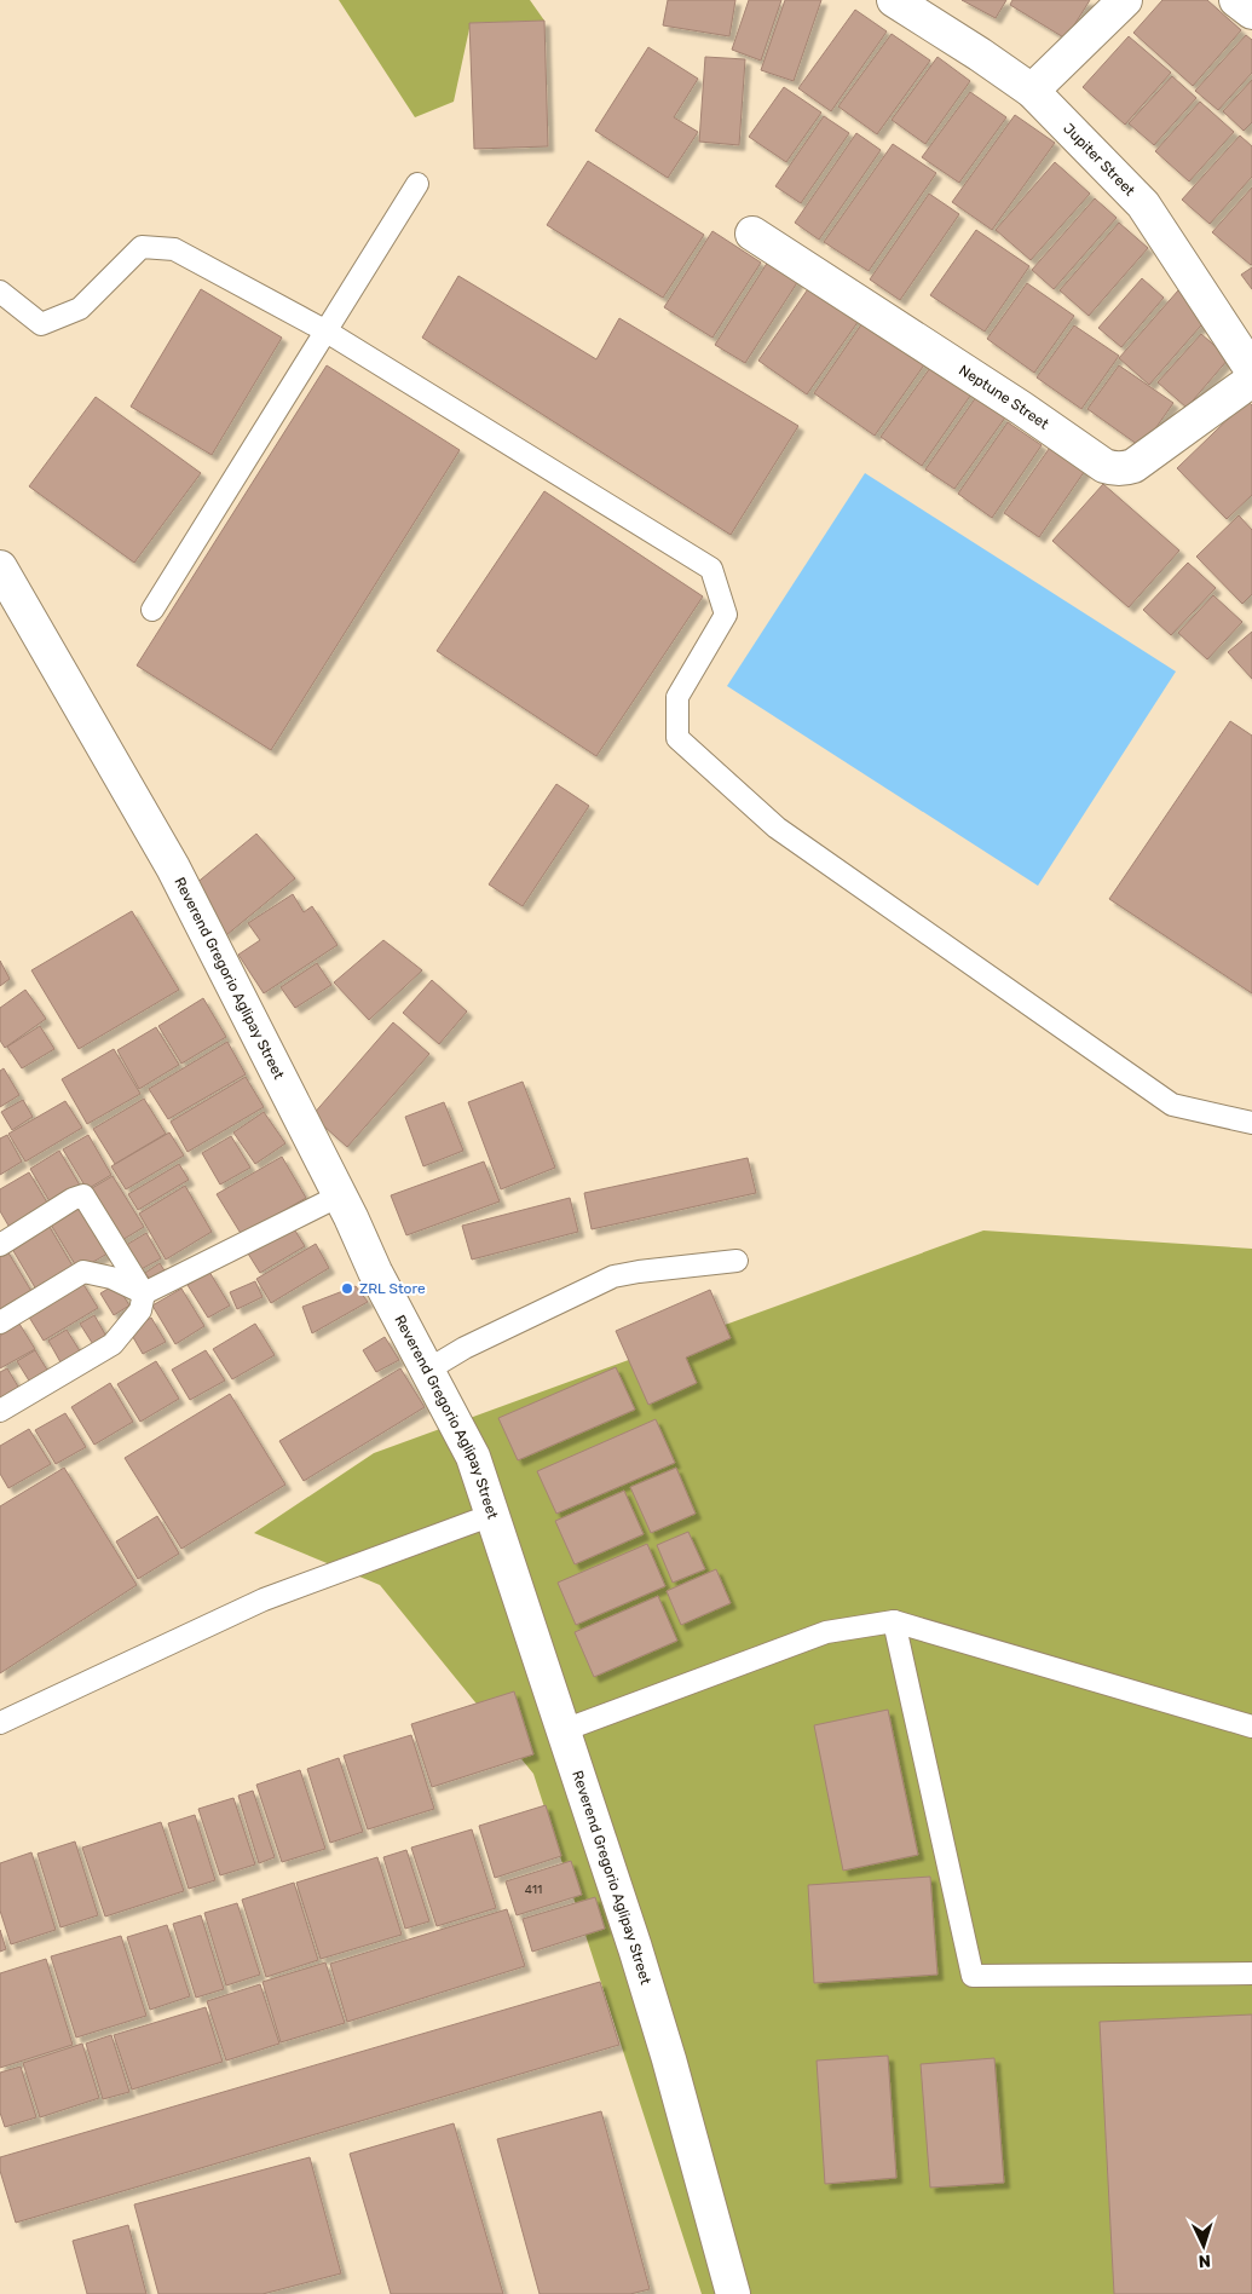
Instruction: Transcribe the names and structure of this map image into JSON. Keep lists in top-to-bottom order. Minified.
{"streets":{"street":["Jupiter Street","Neptune Street","Reverend Gregorio Aglipay Street"]},"places":["ZRL Store"],"house_numbers":["411"],"north":"bottom"}
